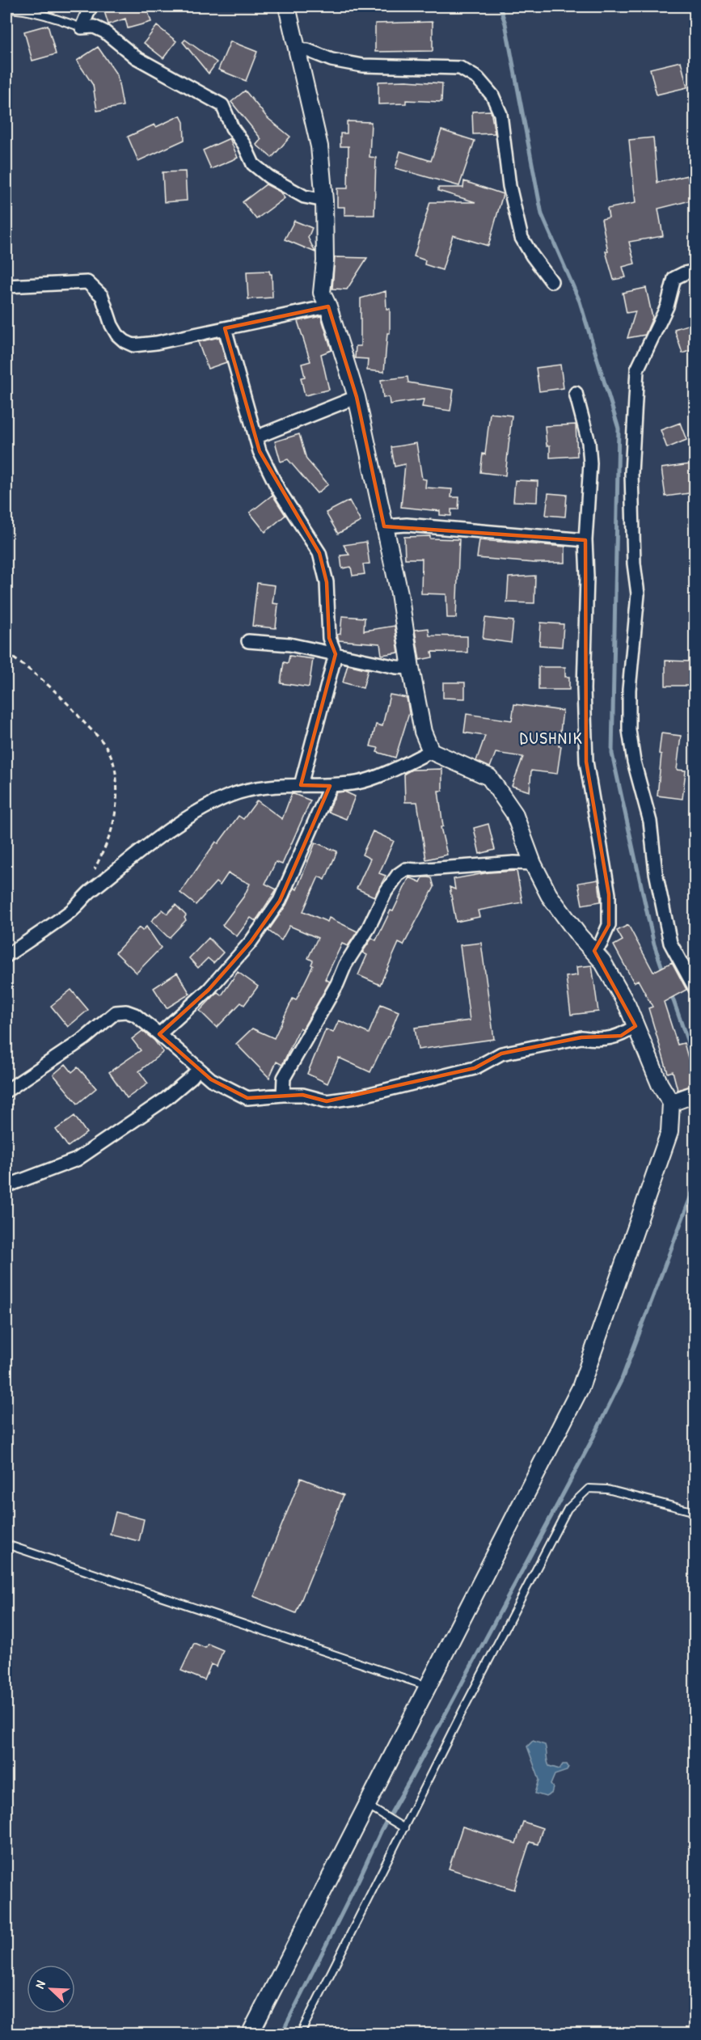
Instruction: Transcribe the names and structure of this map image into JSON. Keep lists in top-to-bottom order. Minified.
{"districts":["DUSHNIK"],"north":"top left"}
